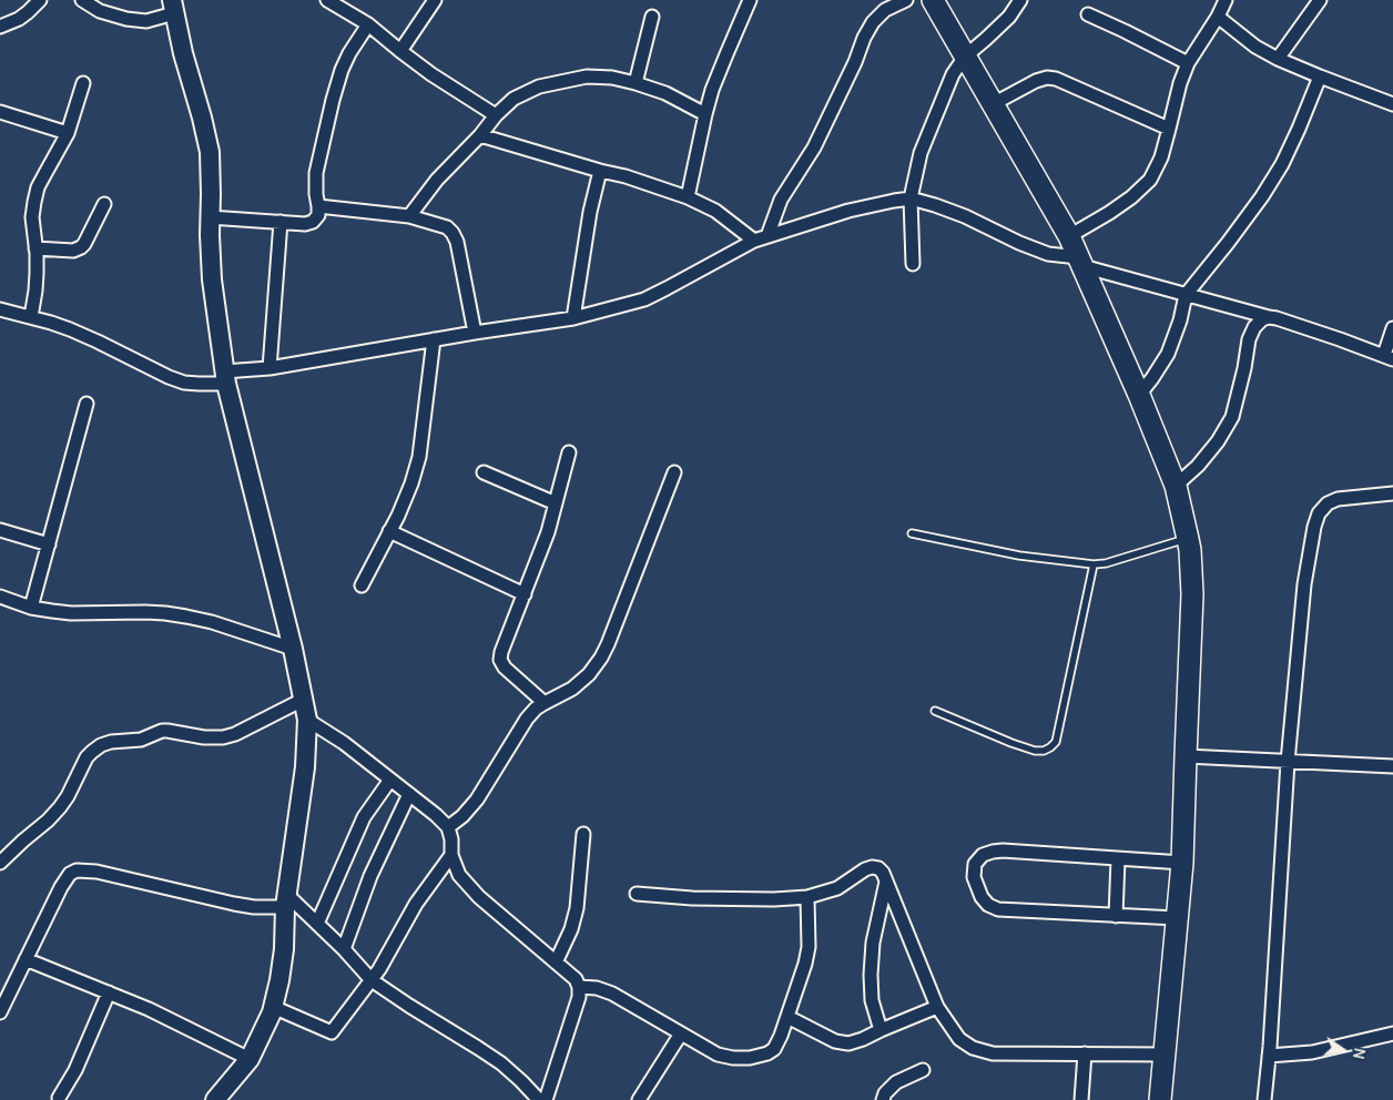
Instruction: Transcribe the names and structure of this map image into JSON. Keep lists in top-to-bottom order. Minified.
{"north":"right"}
